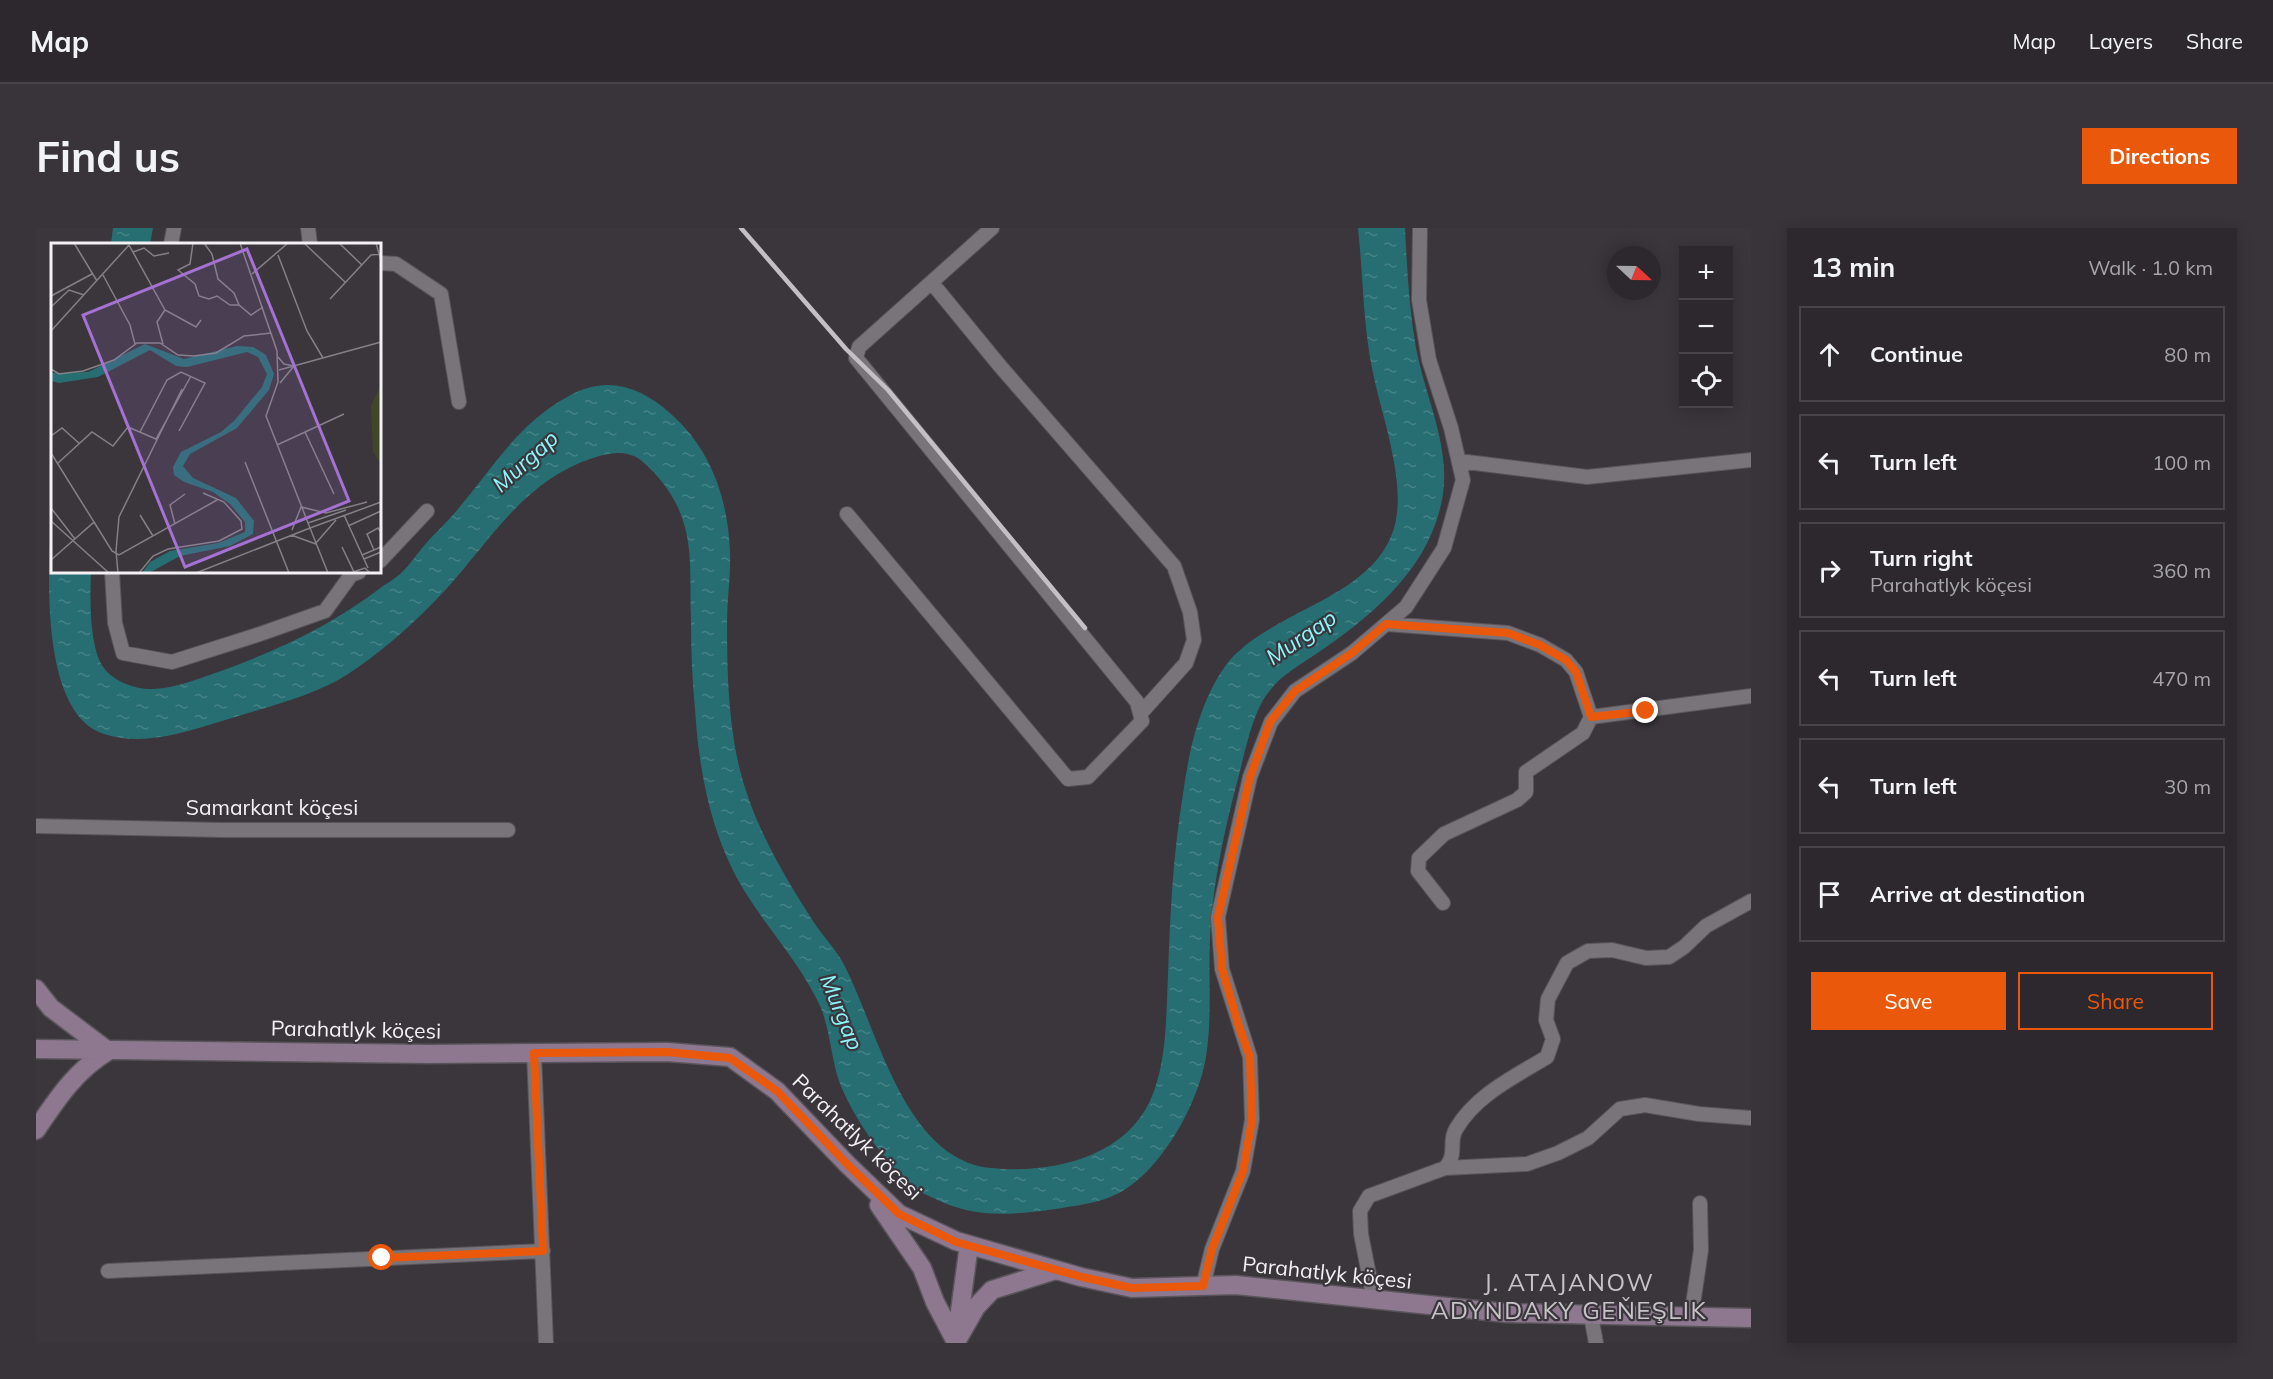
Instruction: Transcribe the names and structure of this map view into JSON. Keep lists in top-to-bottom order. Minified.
{"streets":{"main road":["Parahatlyk köçesi"],"street":["Samarkant köçesi"]},"districts":["J. ATAJANOW ADYNDAKY GEŇEŞLIK"],"water":["Murgap"],"north":"right","page":{"header":"Map","nav":["Map","Layers","Share"],"buttons":["Directions",["Save","Share"]],"title":"Find us","heading":["13 min","Walk · 1.0 km"],"map_buttons":["+","−"],"list":[["Continue","80 m"],["Turn left","100 m"],["Turn right","Parahatlyk köçesi","360 m"],["Turn left","470 m"],["Turn left","30 m"],"Arrive at destination"]}}
